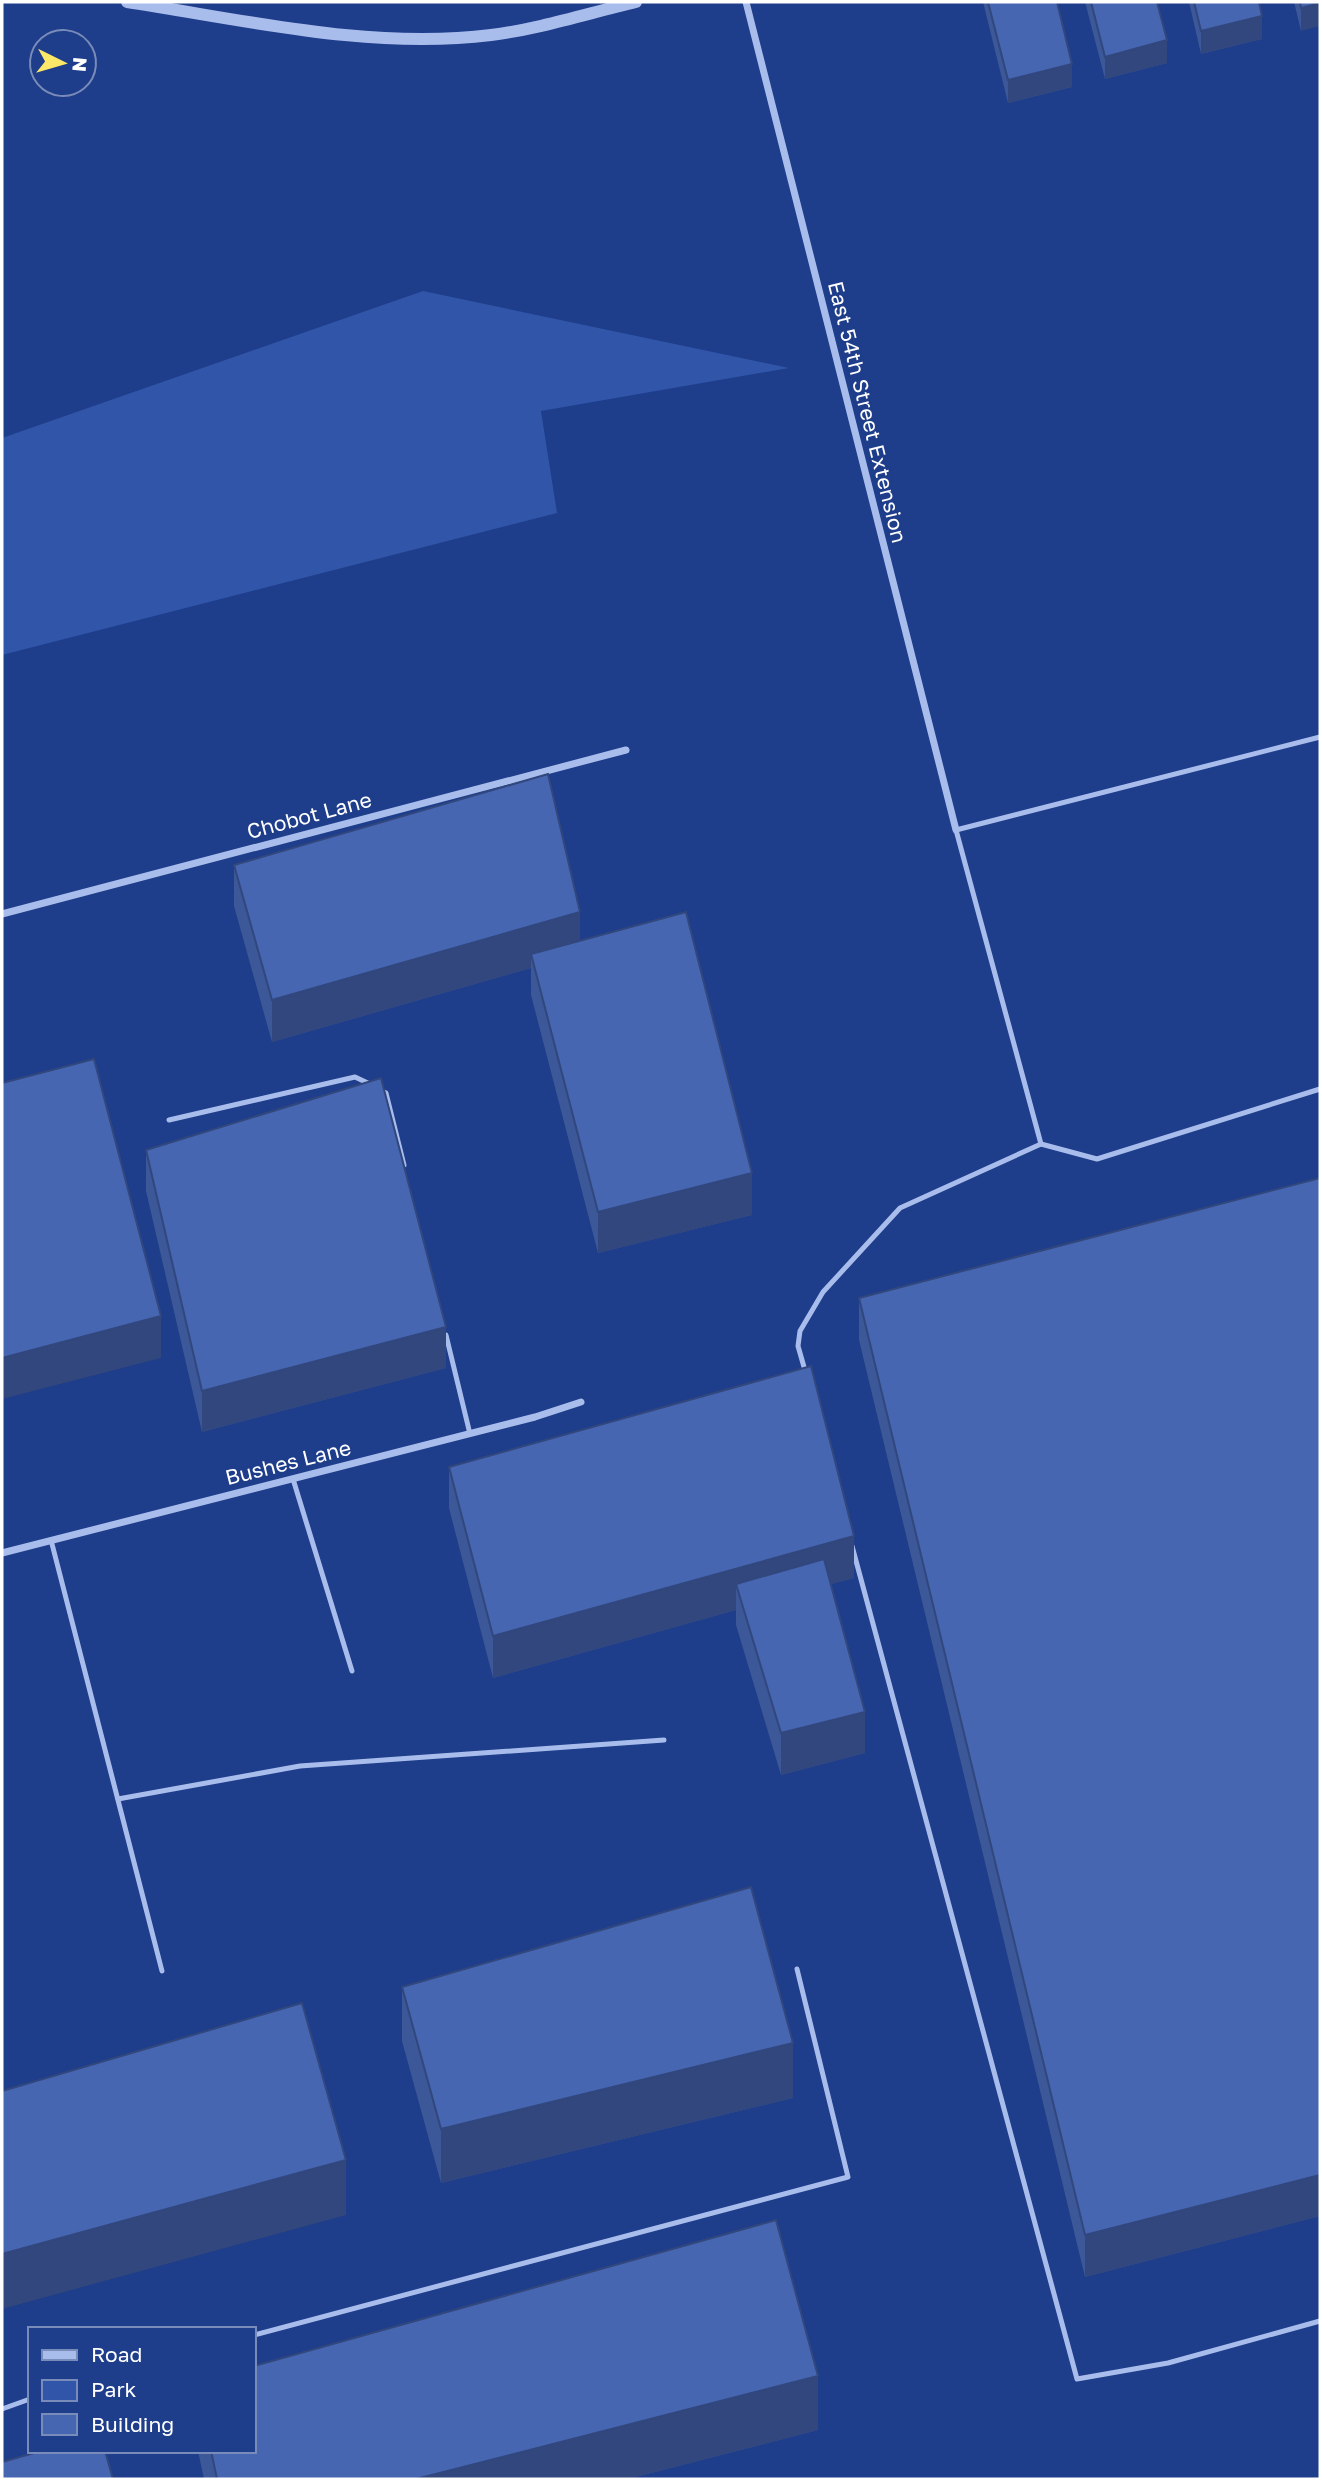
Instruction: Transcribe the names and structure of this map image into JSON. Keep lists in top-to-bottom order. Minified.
{"streets":{"street":["East 54th Street Extension","Chobot Lane","Bushes Lane"]},"legend":["Road","Park","Building"],"north":"right"}
